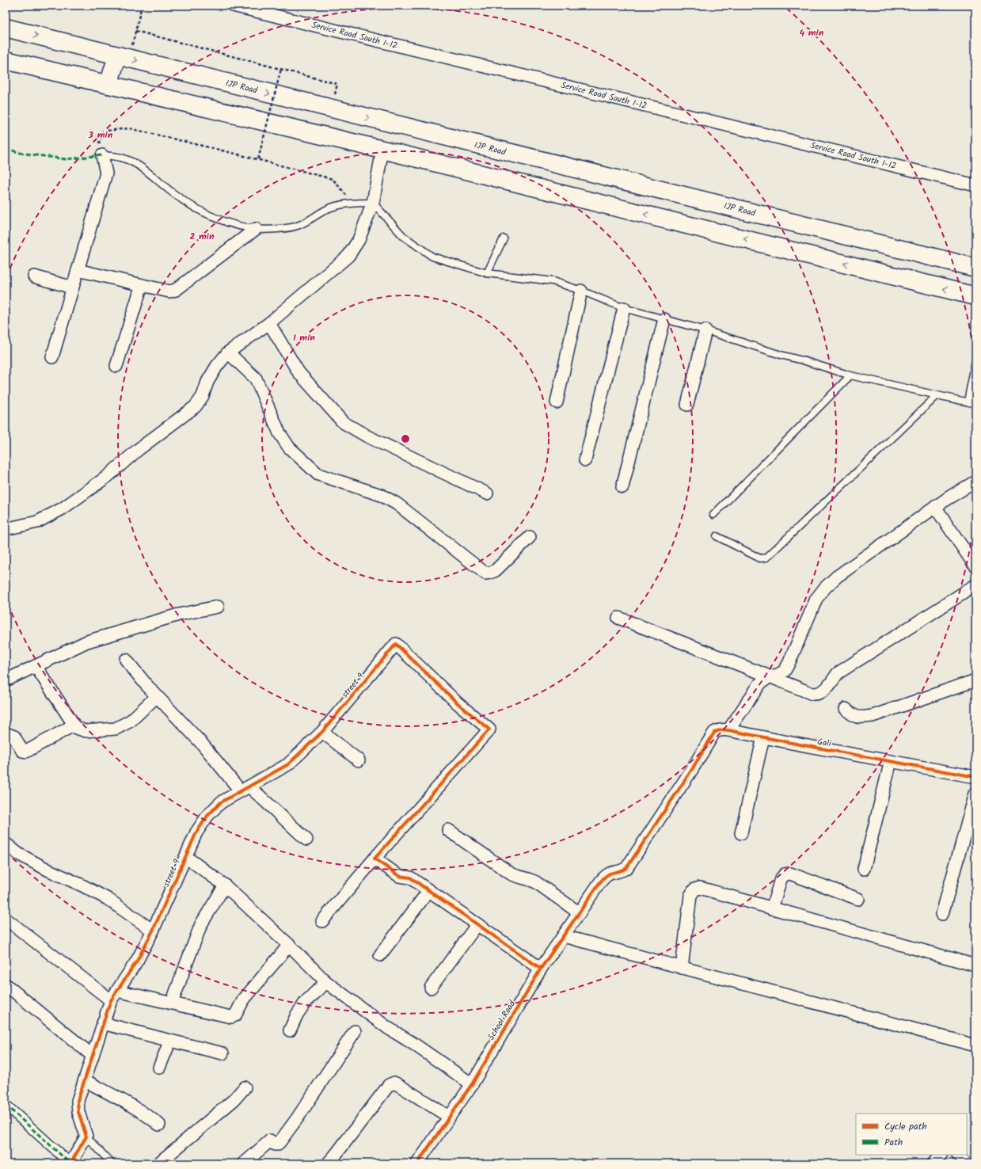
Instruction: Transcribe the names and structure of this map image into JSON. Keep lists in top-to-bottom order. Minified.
{"streets":{"highway":["IJP Road"],"street":["Service Road South I-12","street 9","Gali","School Road"]},"crossings":[["Gali","School Road"]],"legend":["Cycle path","Path"],"rings":["4 min","3 min","2 min","1 min"]}
